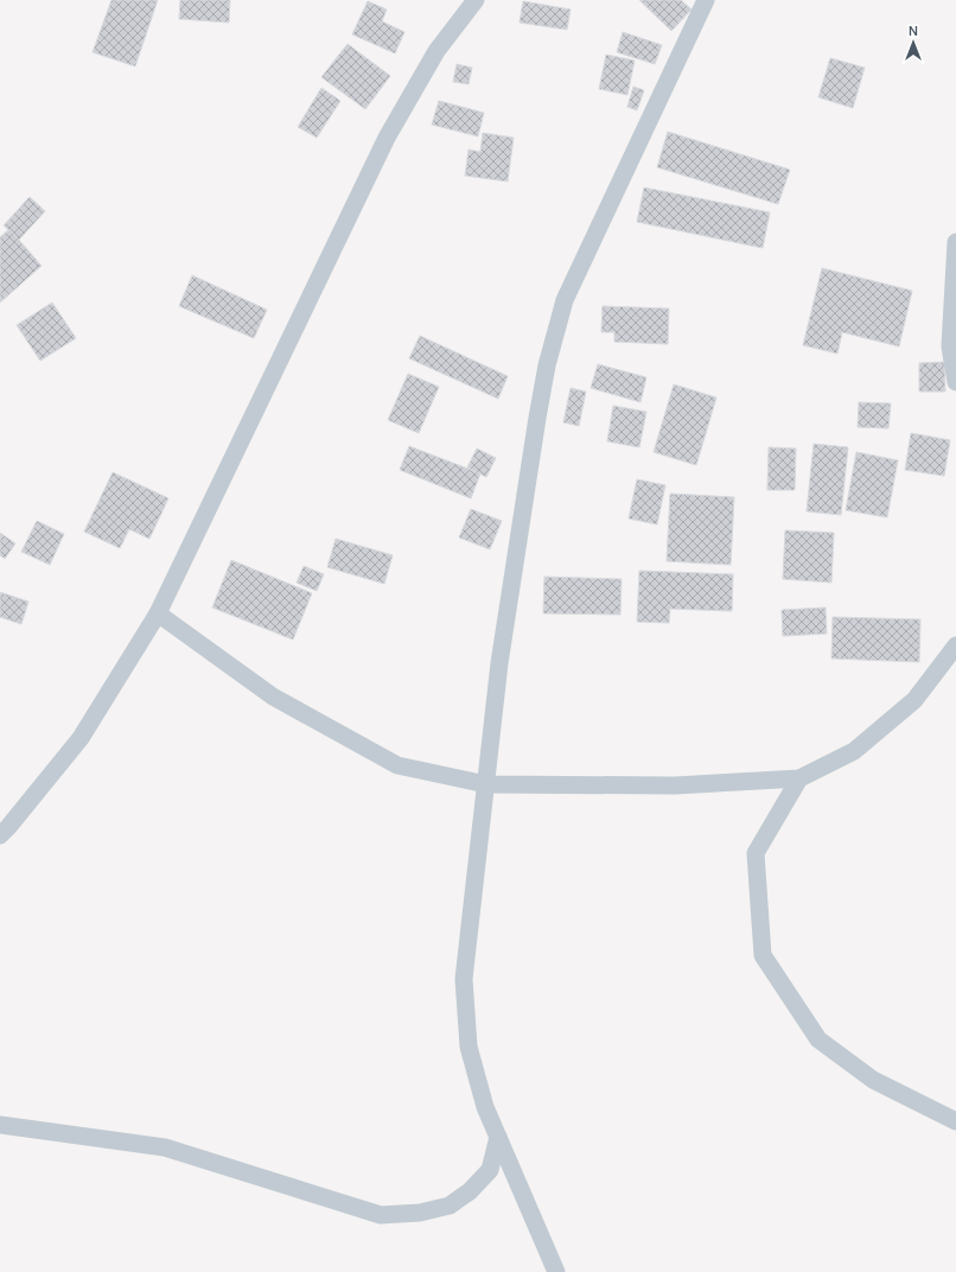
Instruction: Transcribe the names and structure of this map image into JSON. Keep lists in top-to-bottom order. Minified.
{"north":"top"}
